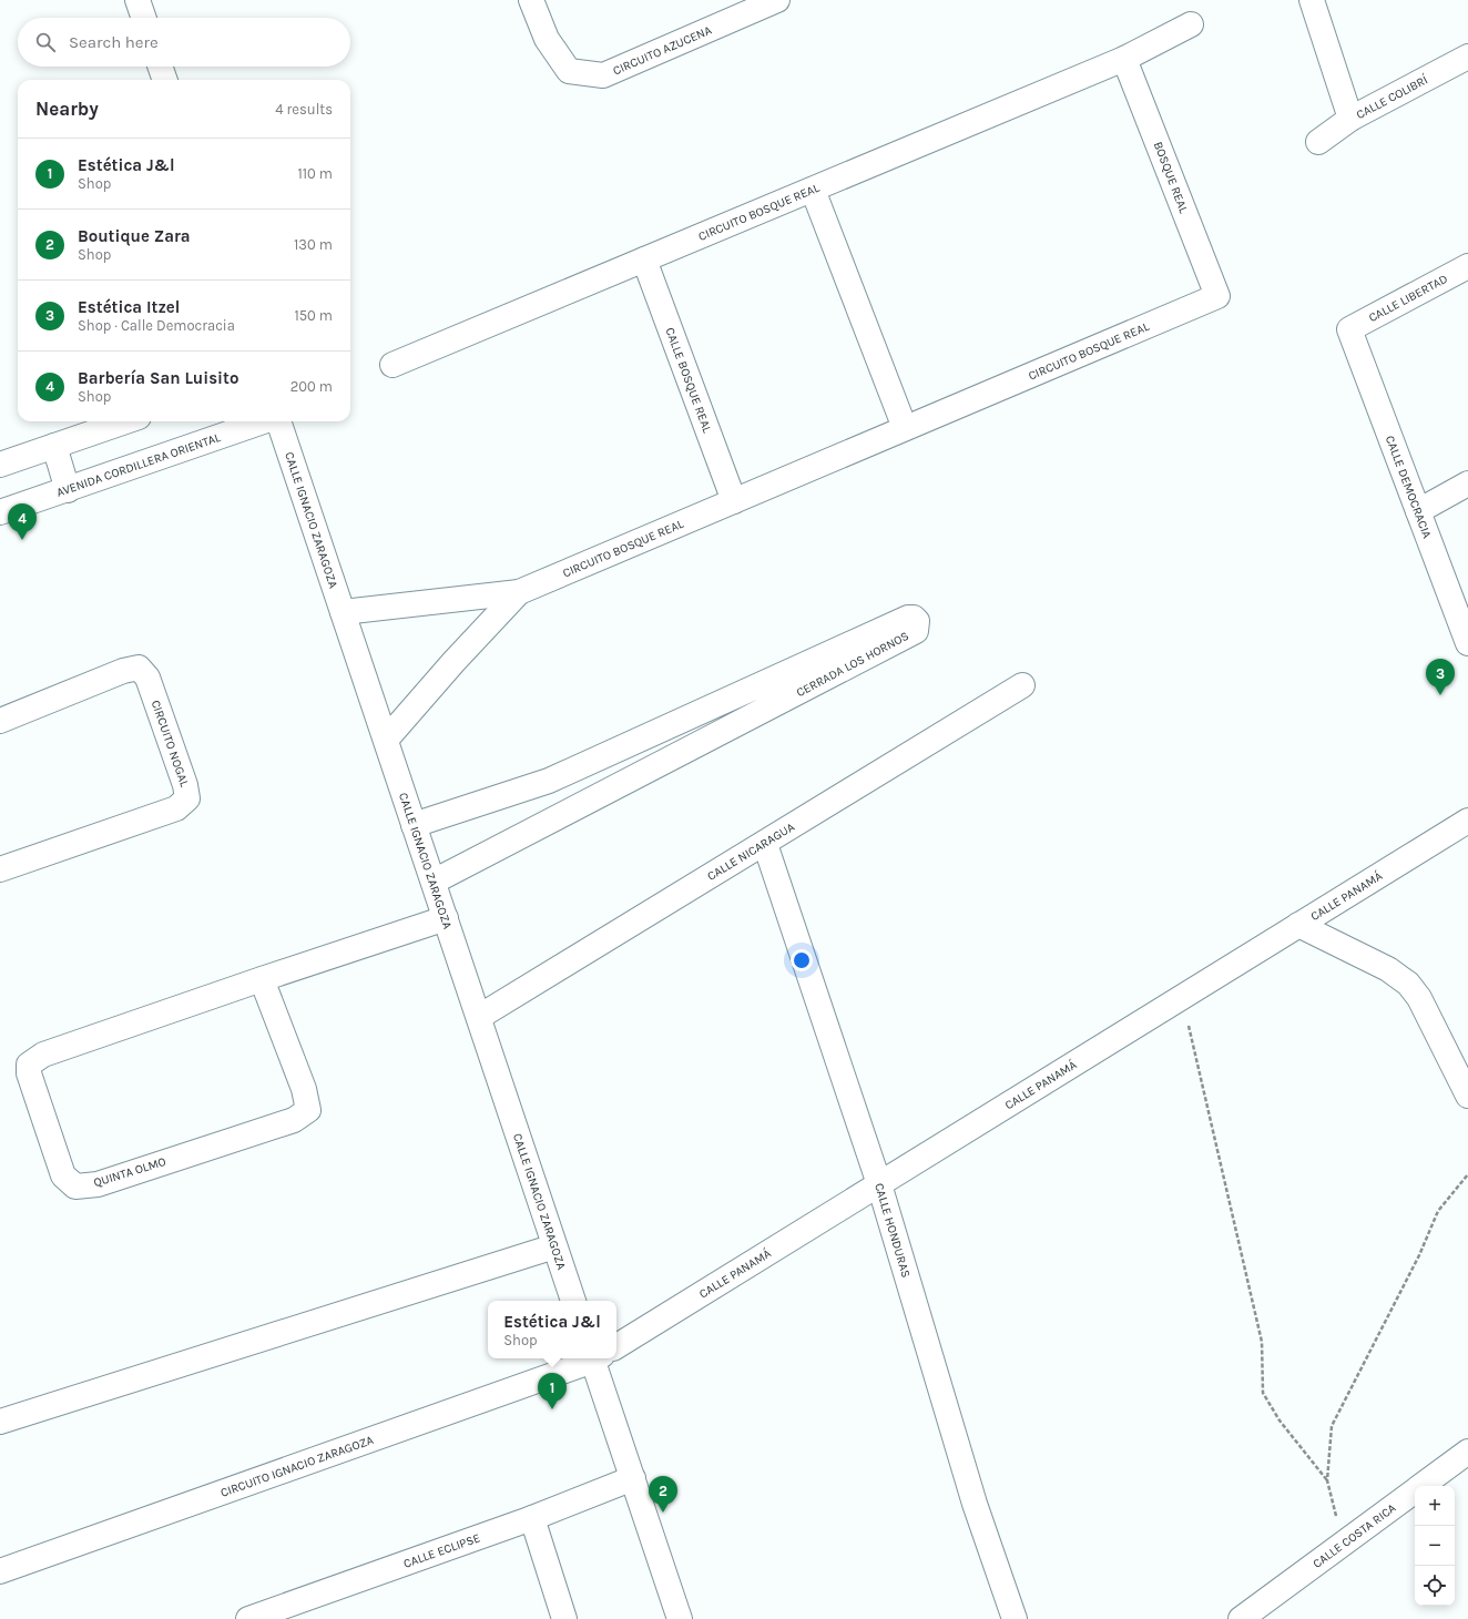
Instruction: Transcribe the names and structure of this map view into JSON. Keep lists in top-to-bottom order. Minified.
{"streets":{"street":["CIRCUITO AZUCENA","CALLE COLIBRÍ","BOSQUE REAL","CIRCUITO BOSQUE REAL","CALLE LIBERTAD","CALLE BOSQUE REAL","AVENIDA CORDILLERA ORIENTAL","CALLE DEMOCRACIA","CALLE IGNACIO ZARAGOZA","CERRADA LOS HORNOS","CIRCUITO NOGAL","CALLE NICARAGUA","CALLE PANAMÁ","QUINTA OLMO","CALLE HONDURAS","CIRCUITO IGNACIO ZARAGOZA","CALLE COSTA RICA","CALLE ECLIPSE"]},"crossings":[["BOSQUE REAL","CIRCUITO BOSQUE REAL"],["CIRCUITO BOSQUE REAL","CALLE BOSQUE REAL"],["CIRCUITO BOSQUE REAL","CALLE IGNACIO ZARAGOZA"],["CALLE LIBERTAD","CALLE DEMOCRACIA"],["CALLE IGNACIO ZARAGOZA","CERRADA LOS HORNOS"],["CALLE IGNACIO ZARAGOZA","CALLE NICARAGUA"],["CALLE IGNACIO ZARAGOZA","QUINTA OLMO"],["CALLE NICARAGUA","CALLE HONDURAS"],["CALLE PANAMÁ","CALLE HONDURAS"]],"page":{"search":"Search here","heading":["Nearby","4 results"],"list":[{"mark":"1","name":"Estética J&l","note":"Shop","value":"110 m"},{"mark":"2","name":"Boutique Zara","note":"Shop","value":"130 m"},{"mark":"3","name":"Estética Itzel","note":"Shop · Calle Democracia","value":"150 m"},{"mark":"4","name":"Barbería San Luisito","note":"Shop","value":"200 m"}],"pins":["4","3","1","2"],"popup":["Estética J&l","Shop"],"map_buttons":["+","−"]}}
